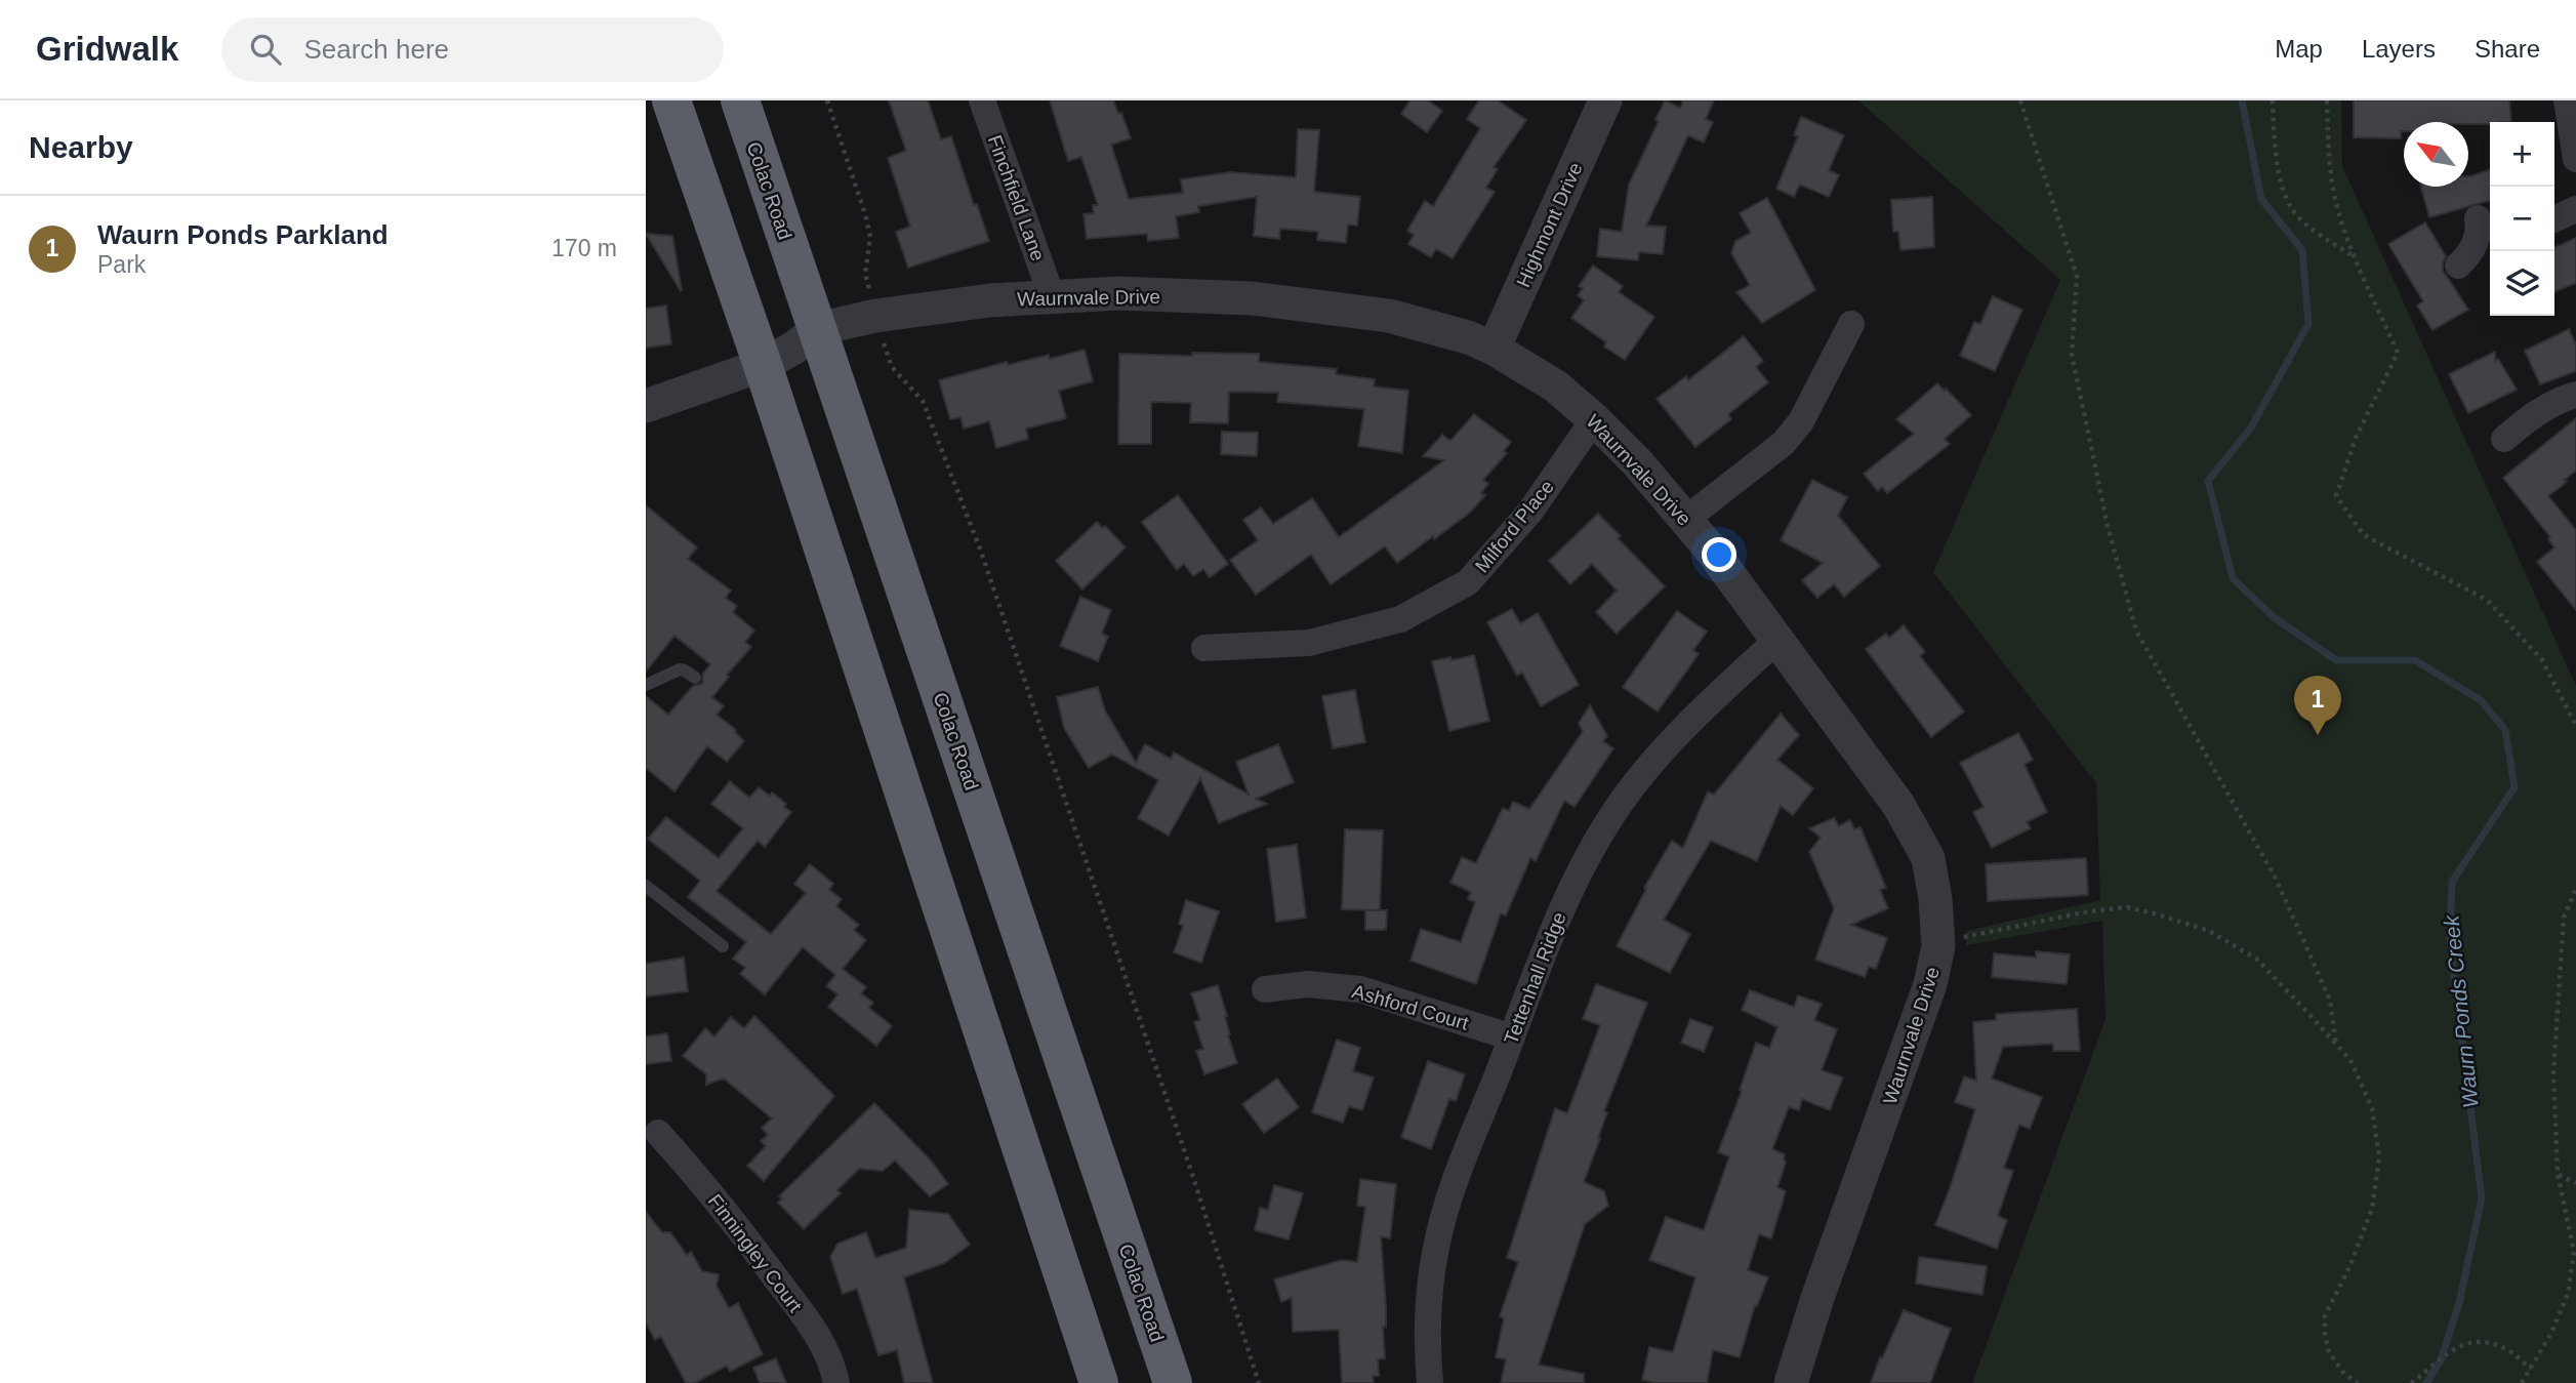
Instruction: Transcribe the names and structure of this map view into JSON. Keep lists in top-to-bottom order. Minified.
{"streets":{"highway":["Colac Road"],"street":["Finchfield Lane","Highmont Drive","Waurnvale Drive","Milford Place","Tettenhall Ridge","Ashford Court","Finningley Court"]},"crossings":[["Colac Road","Waurnvale Drive"],["Finchfield Lane","Waurnvale Drive"],["Highmont Drive","Waurnvale Drive"],["Waurnvale Drive","Milford Place"],["Waurnvale Drive","Tettenhall Ridge"],["Tettenhall Ridge","Ashford Court"]],"water":["Waurn Ponds Creek"],"north":"top left","page":{"header":"Gridwalk","search":"Search here","nav":["Map","Layers","Share"],"heading":"Nearby","map_buttons":["+","−"],"list":[{"mark":"1","name":"Waurn Ponds Parkland","note":"Park","value":"170 m"}],"pins":"1"}}
